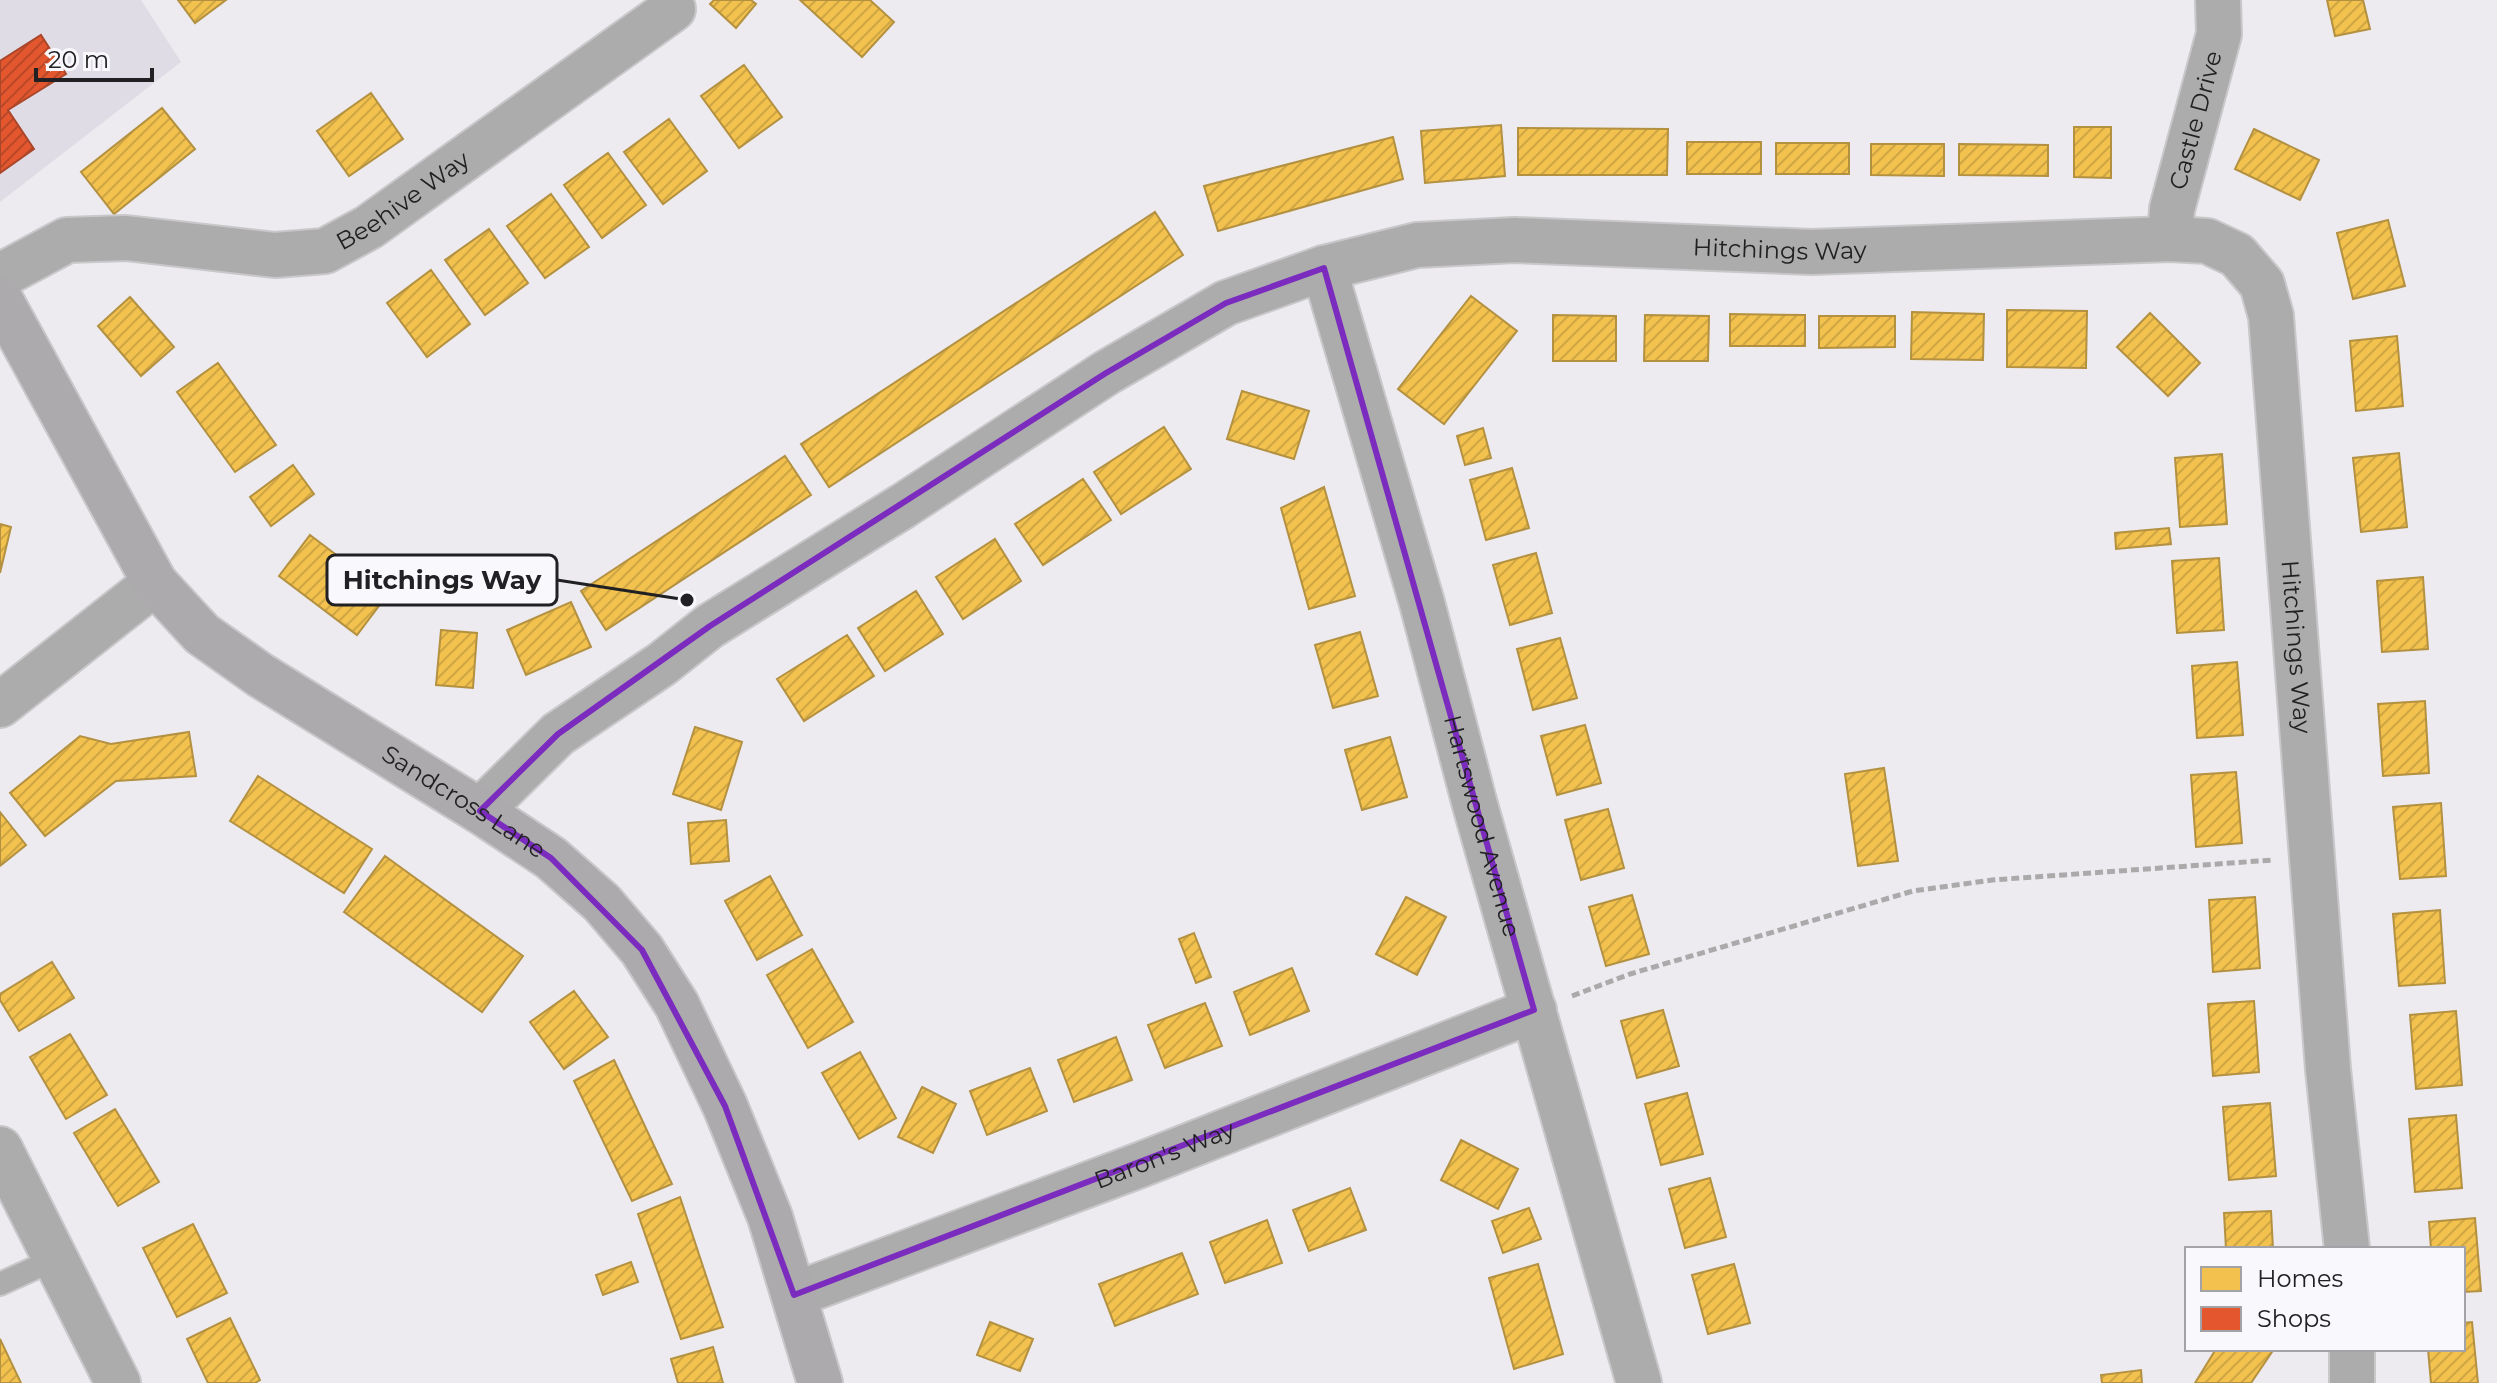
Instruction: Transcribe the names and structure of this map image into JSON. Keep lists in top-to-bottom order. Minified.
{"streets":{"street":["Castle Drive","Beehive Way","Hitchings Way","Sandcross Lane","Hartswood Avenue","Baron's Way"]},"crossings":[["Castle Drive","Hitchings Way"],["Hitchings Way","Sandcross Lane"],["Hitchings Way","Hartswood Avenue"],["Sandcross Lane","Baron's Way"],["Hartswood Avenue","Baron's Way"]],"places":["Hitchings Way"],"legend":["Homes","Shops"],"scale_bar":"20 m"}
